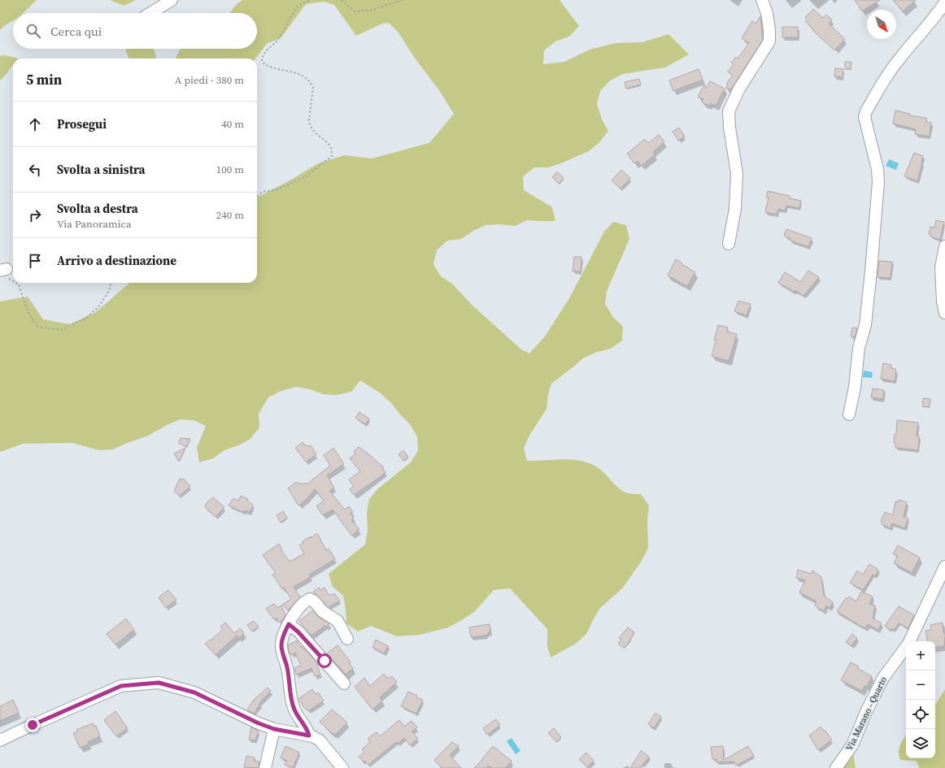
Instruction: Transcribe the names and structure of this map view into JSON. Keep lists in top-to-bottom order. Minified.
{"streets":{"street":["Via Marano - Quarto"]},"north":"bottom right","page":{"search":"Cerca qui","heading":["5 min","A piedi · 380 m"],"list":[["Prosegui","40 m"],["Svolta a sinistra","100 m"],["Svolta a destra","Via Panoramica","240 m"],"Arrivo a destinazione"],"map_buttons":["+","−"]}}
